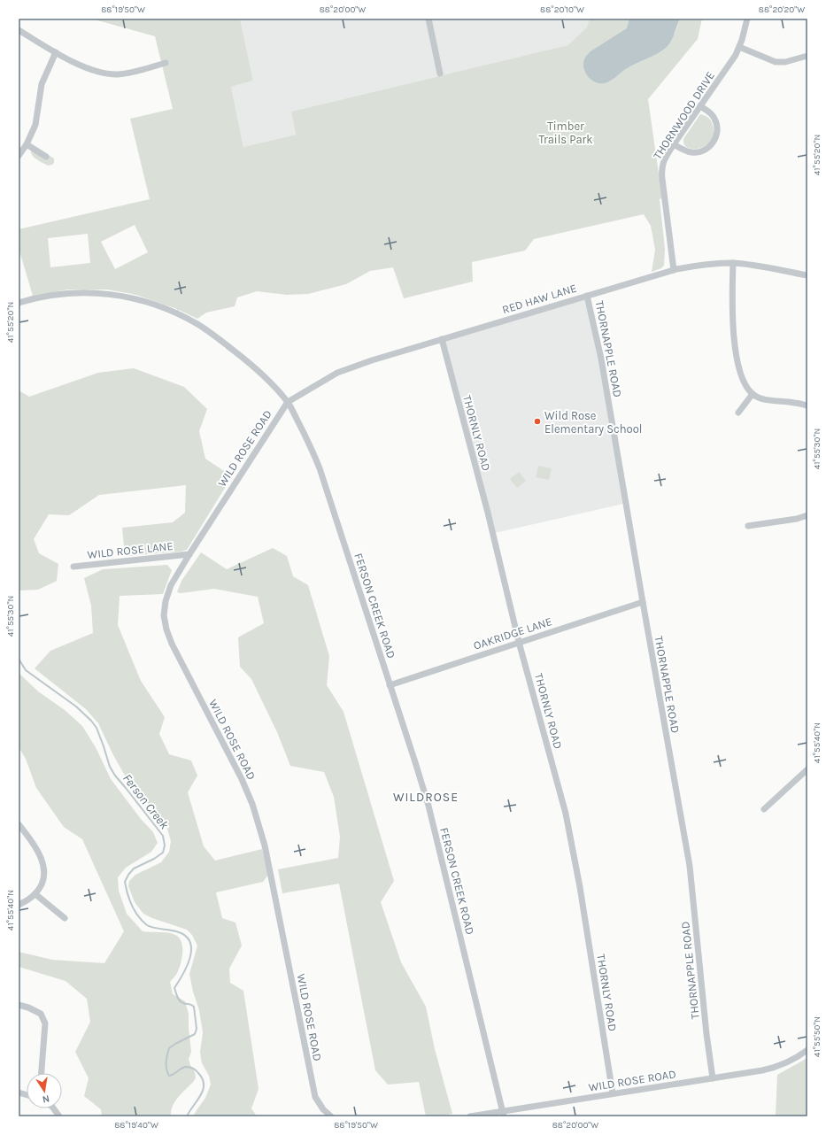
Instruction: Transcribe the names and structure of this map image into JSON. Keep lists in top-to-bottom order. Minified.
{"streets":{"street":["THORNWOOD DRIVE","RED HAW LANE","THORNAPPLE ROAD","THORNLY ROAD","WILD ROSE ROAD","WILD ROSE LANE","FERSON CREEK ROAD","OAKRIDGE LANE"]},"crossings":[["THORNWOOD DRIVE","RED HAW LANE"],["RED HAW LANE","THORNAPPLE ROAD"],["RED HAW LANE","THORNLY ROAD"],["RED HAW LANE","WILD ROSE ROAD"],["RED HAW LANE","FERSON CREEK ROAD"],["THORNAPPLE ROAD","WILD ROSE ROAD"],["THORNAPPLE ROAD","OAKRIDGE LANE"],["THORNLY ROAD","WILD ROSE ROAD"],["THORNLY ROAD","OAKRIDGE LANE"],["WILD ROSE ROAD","WILD ROSE LANE"],["WILD ROSE ROAD","FERSON CREEK ROAD"],["FERSON CREEK ROAD","OAKRIDGE LANE"]],"districts":["WILDROSE"],"water":["Ferson Creek"],"parks":["Timber Trails Park"],"places":["Wild Rose Elementary School"],"north":"bottom","coordinates":["88°19'50\"W","88°20'00\"W","88°20'10\"W","88°20'20\"W","41°55'20\"N","41°55'30\"N","41°55'40\"N","41°55'50\"N","88°19'40\"W"]}
